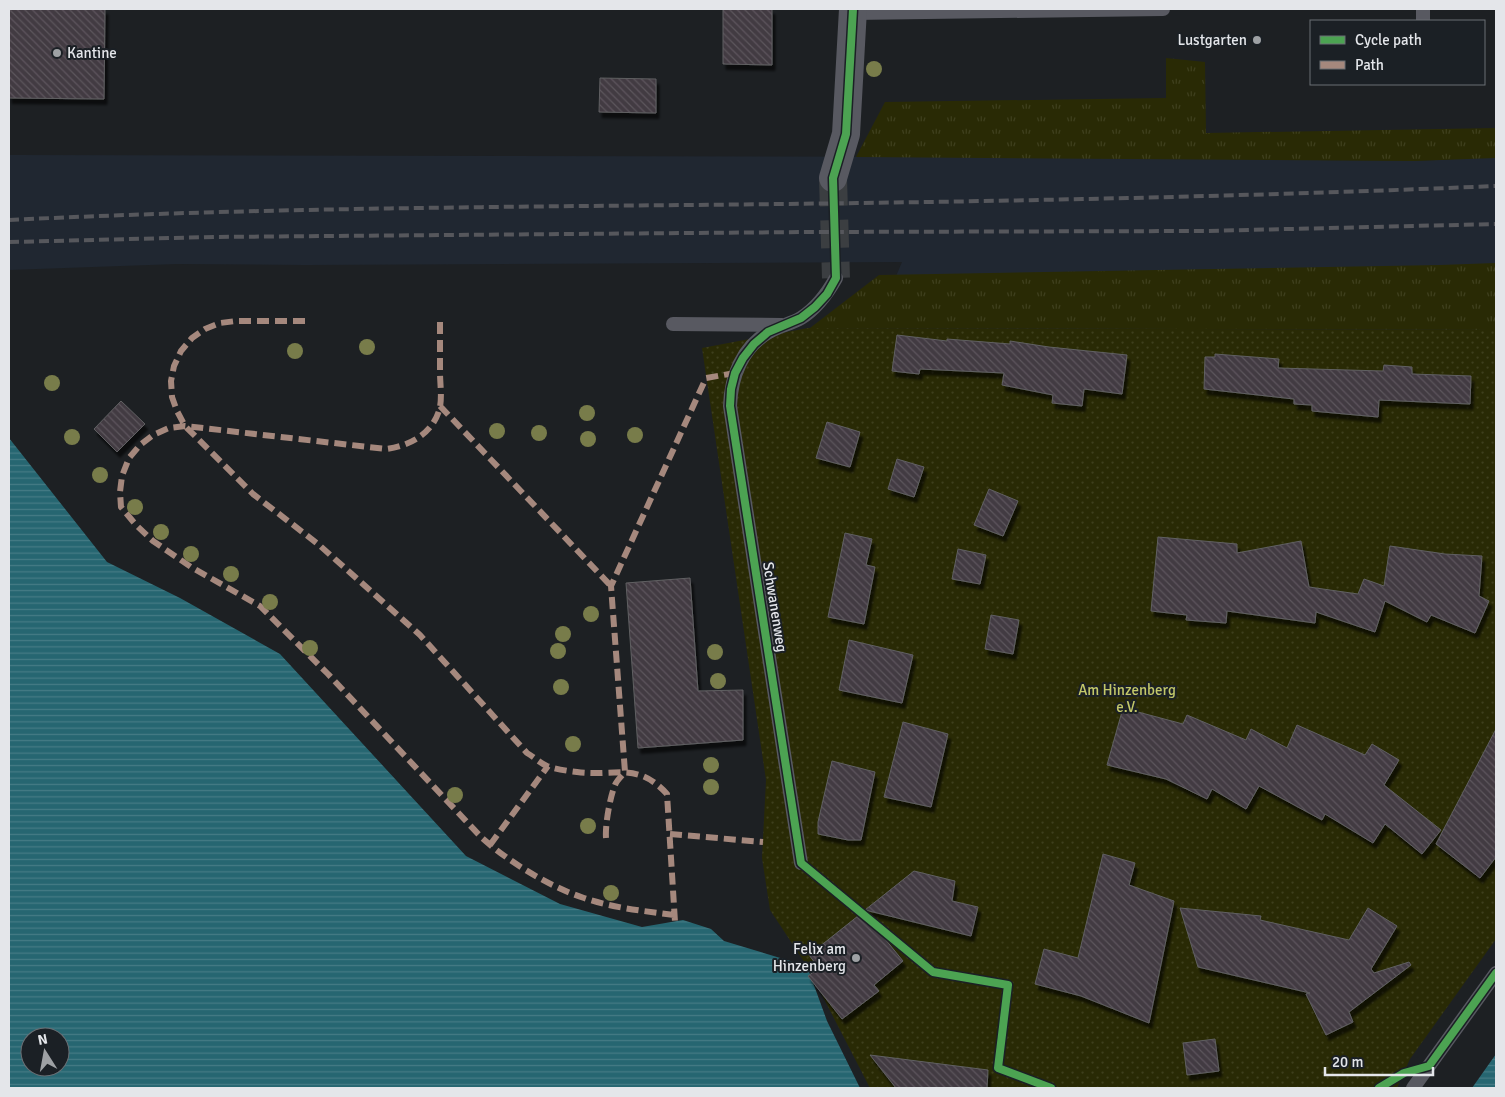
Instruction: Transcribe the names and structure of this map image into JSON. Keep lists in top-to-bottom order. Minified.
{"streets":{"lane":["Schwanenweg"]},"parks":["Am Hinzenberg e.V."],"places":["Lustgarten","Kantine","Felix am Hinzenberg"],"legend":["Cycle path","Path"],"scale_bar":"20 m","north":"top"}
